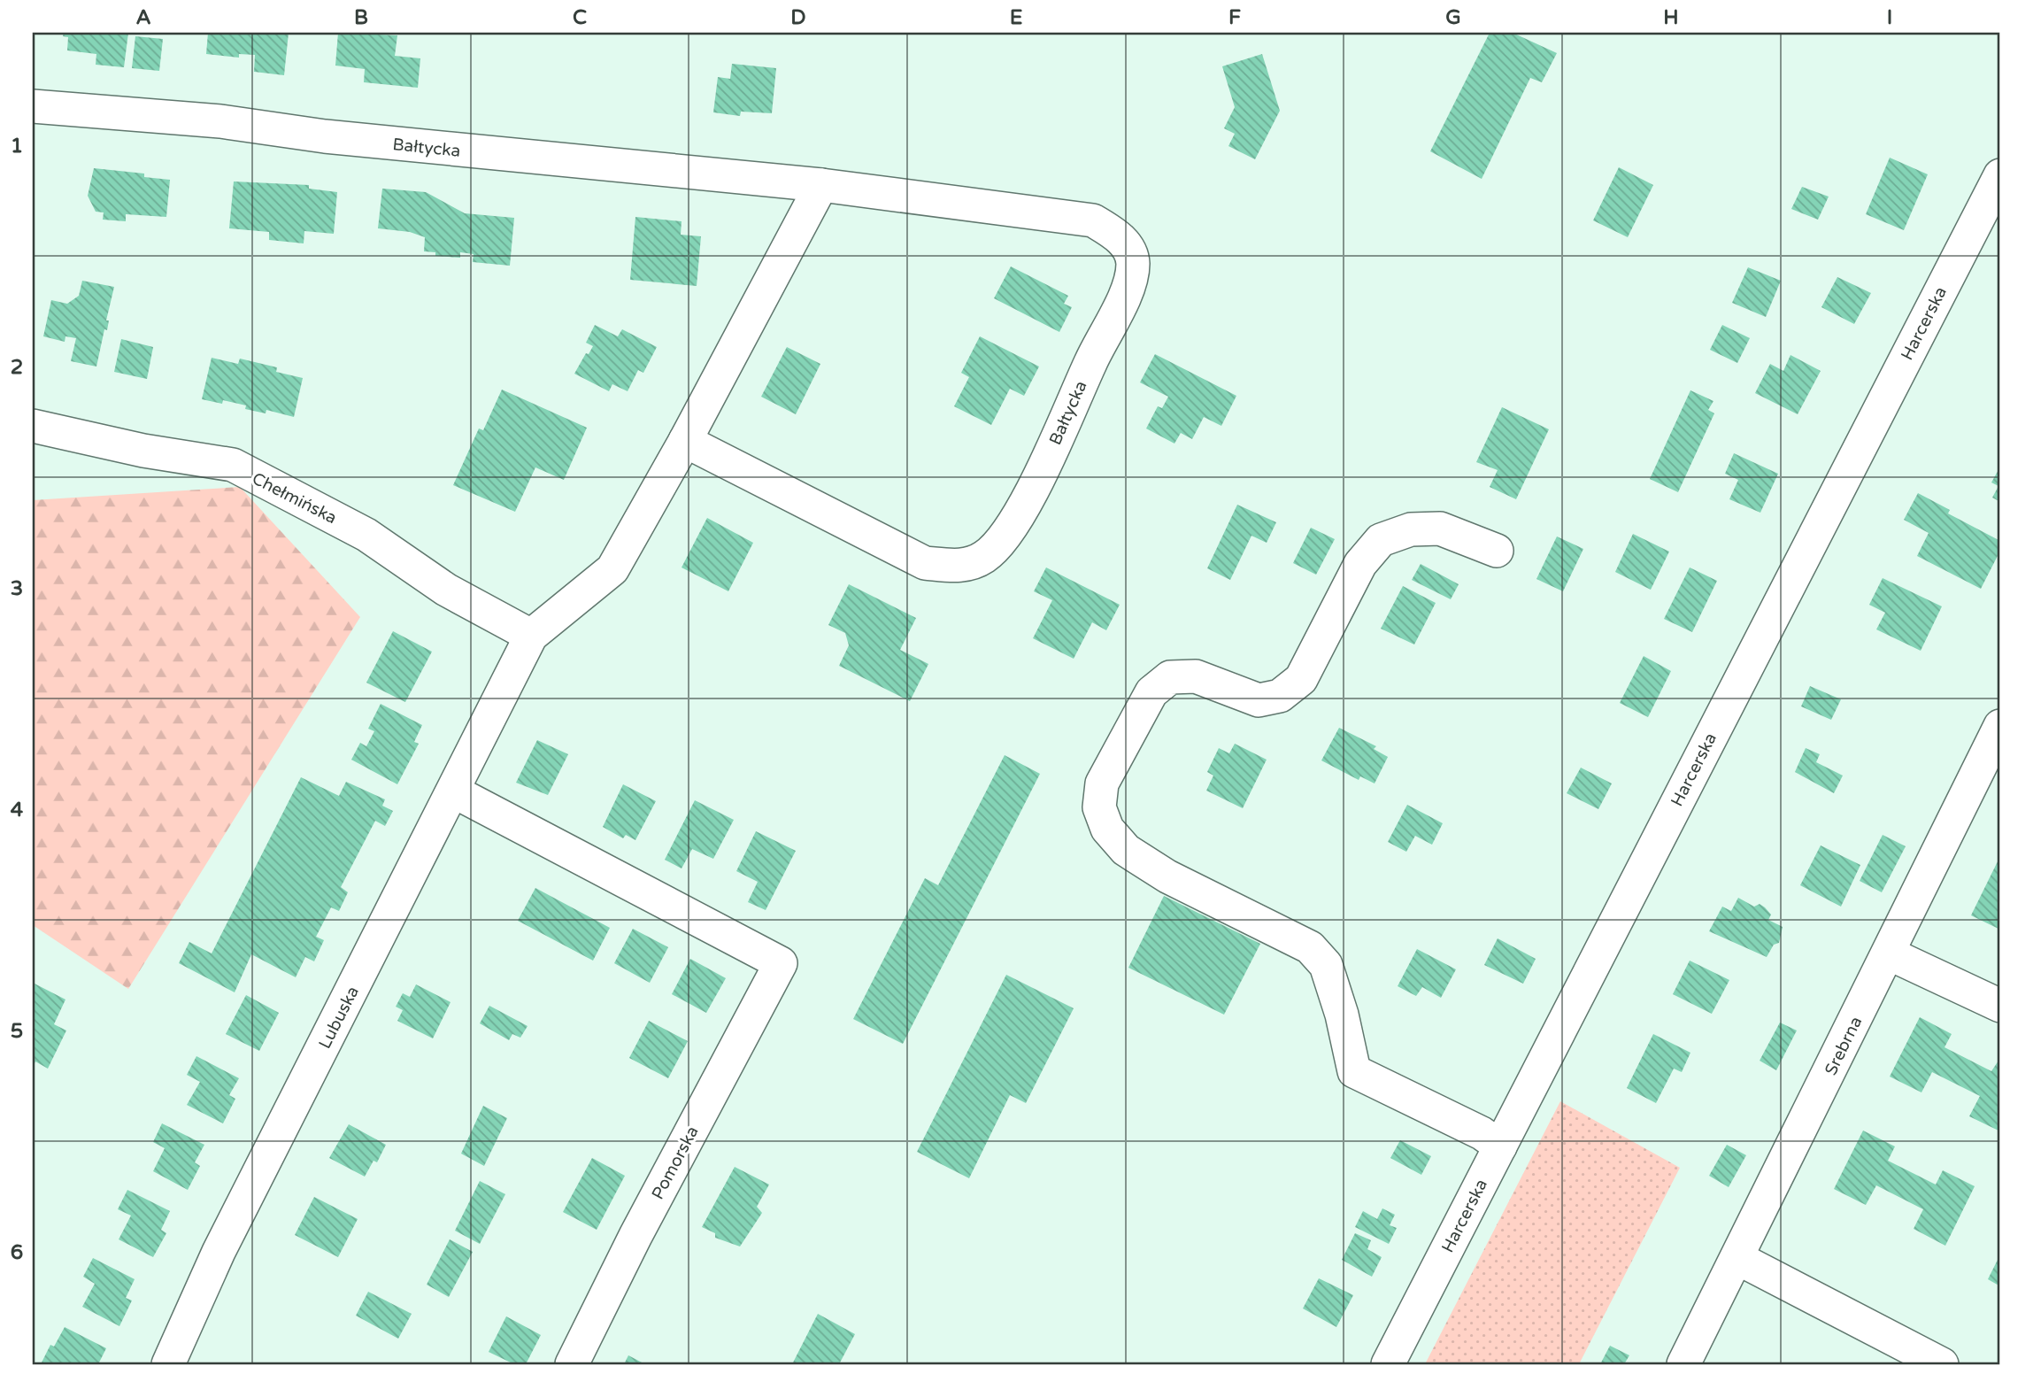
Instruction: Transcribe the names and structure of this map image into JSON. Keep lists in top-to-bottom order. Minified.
{"streets":{"street":["Bałtycka","Harcerska","Chełmińska","Lubuska","Srebrna","Pomorska"]},"crossings":[["Chełmińska","Lubuska"],["Lubuska","Pomorska"]],"grid":{"columns":["A","B","C","D","E","F","G","H","I"],"rows":["1","2","3","4","5","6"]}}
